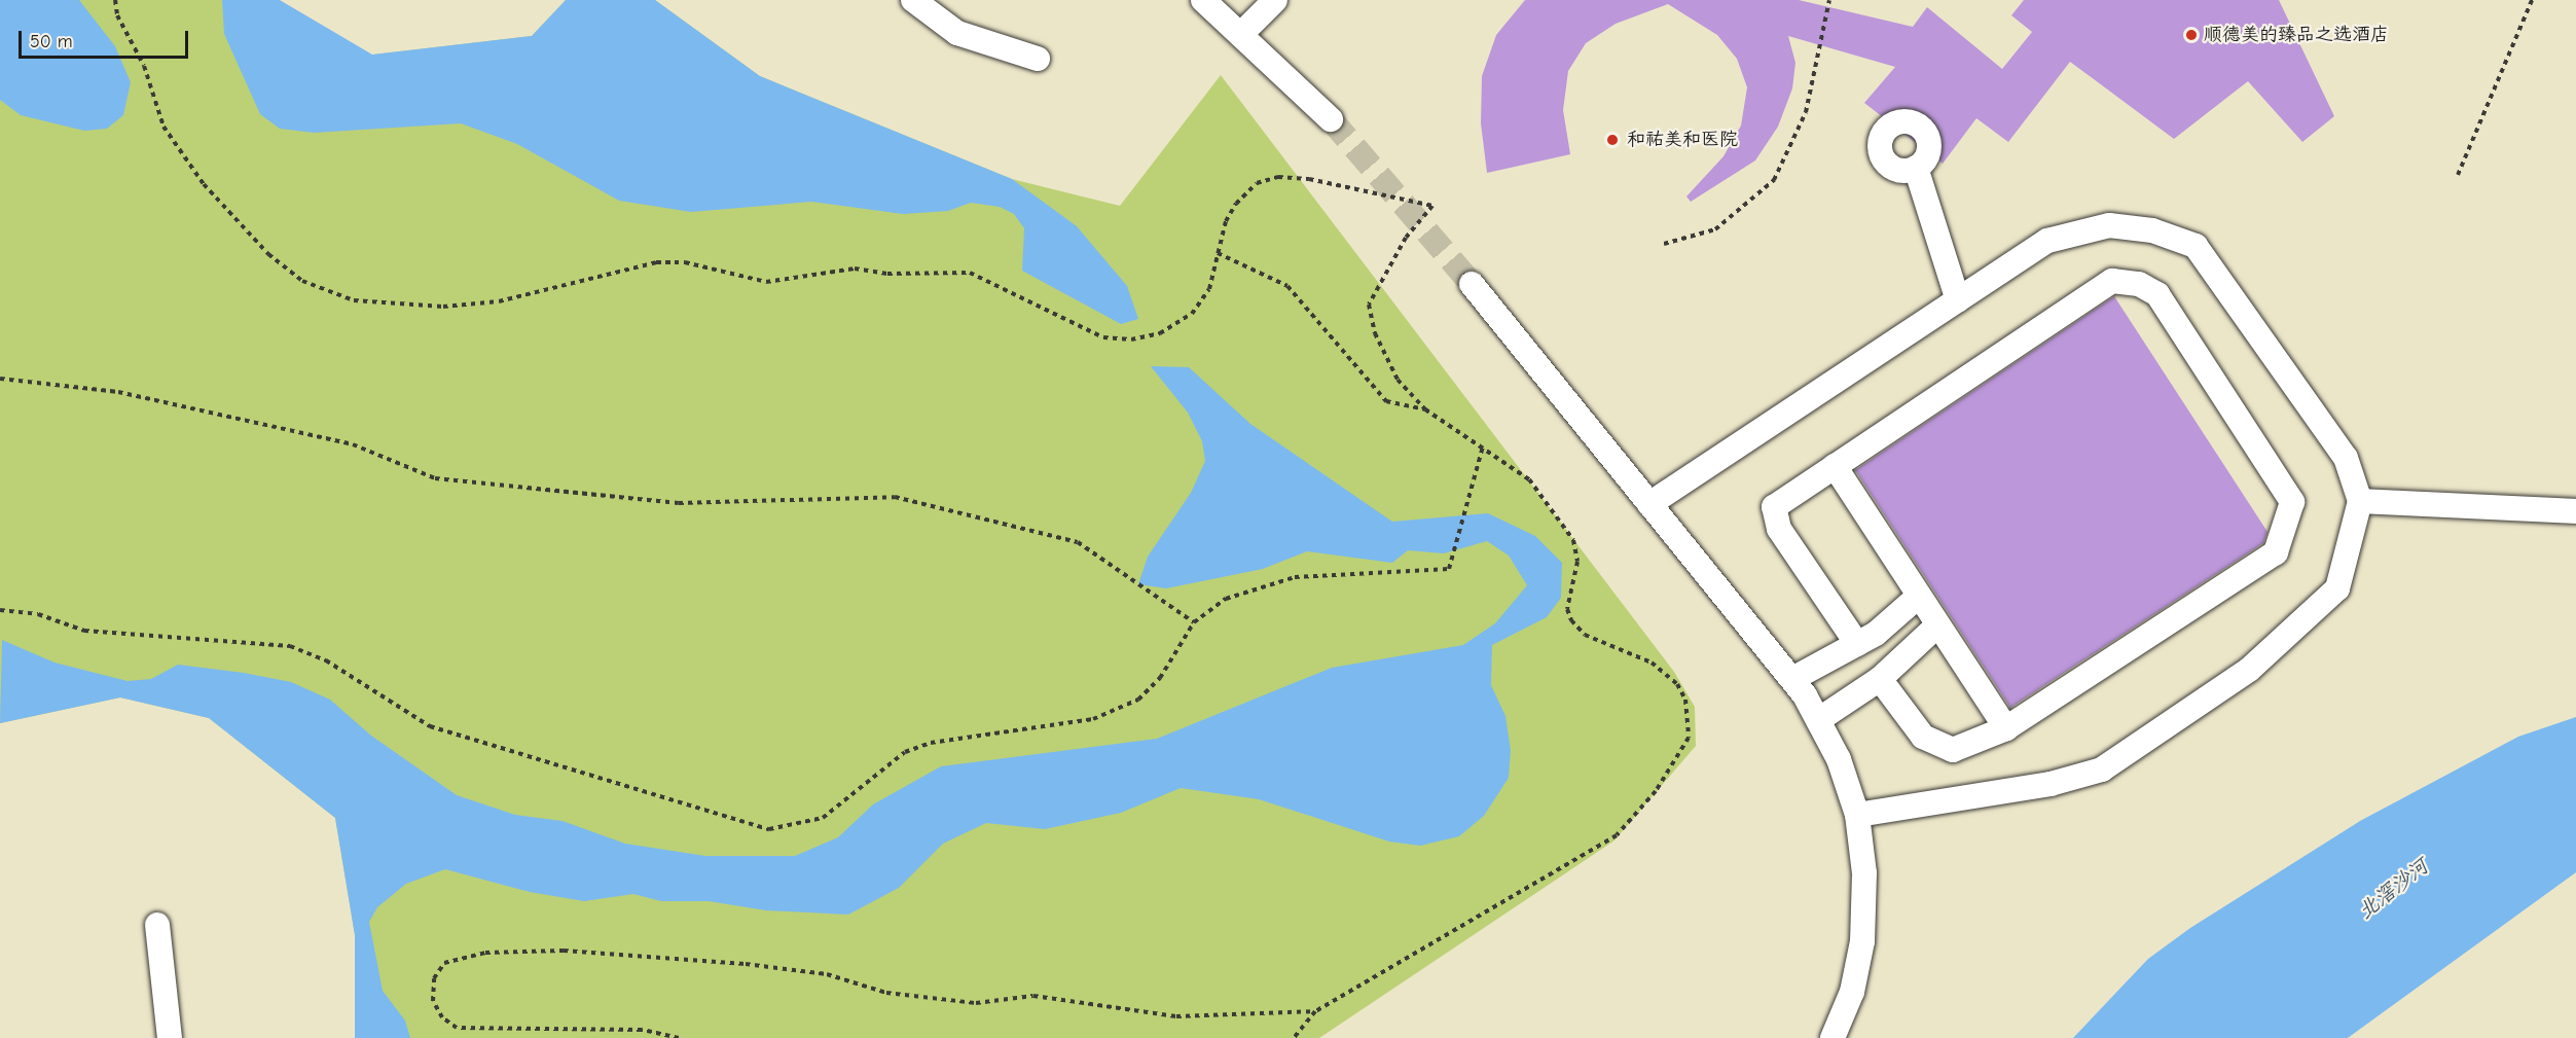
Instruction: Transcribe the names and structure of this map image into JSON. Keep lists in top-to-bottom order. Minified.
{"water":["北滘沙河"],"places":["顺德美的臻品之选酒店","和祐美和医院"],"scale_bar":"50 m"}
